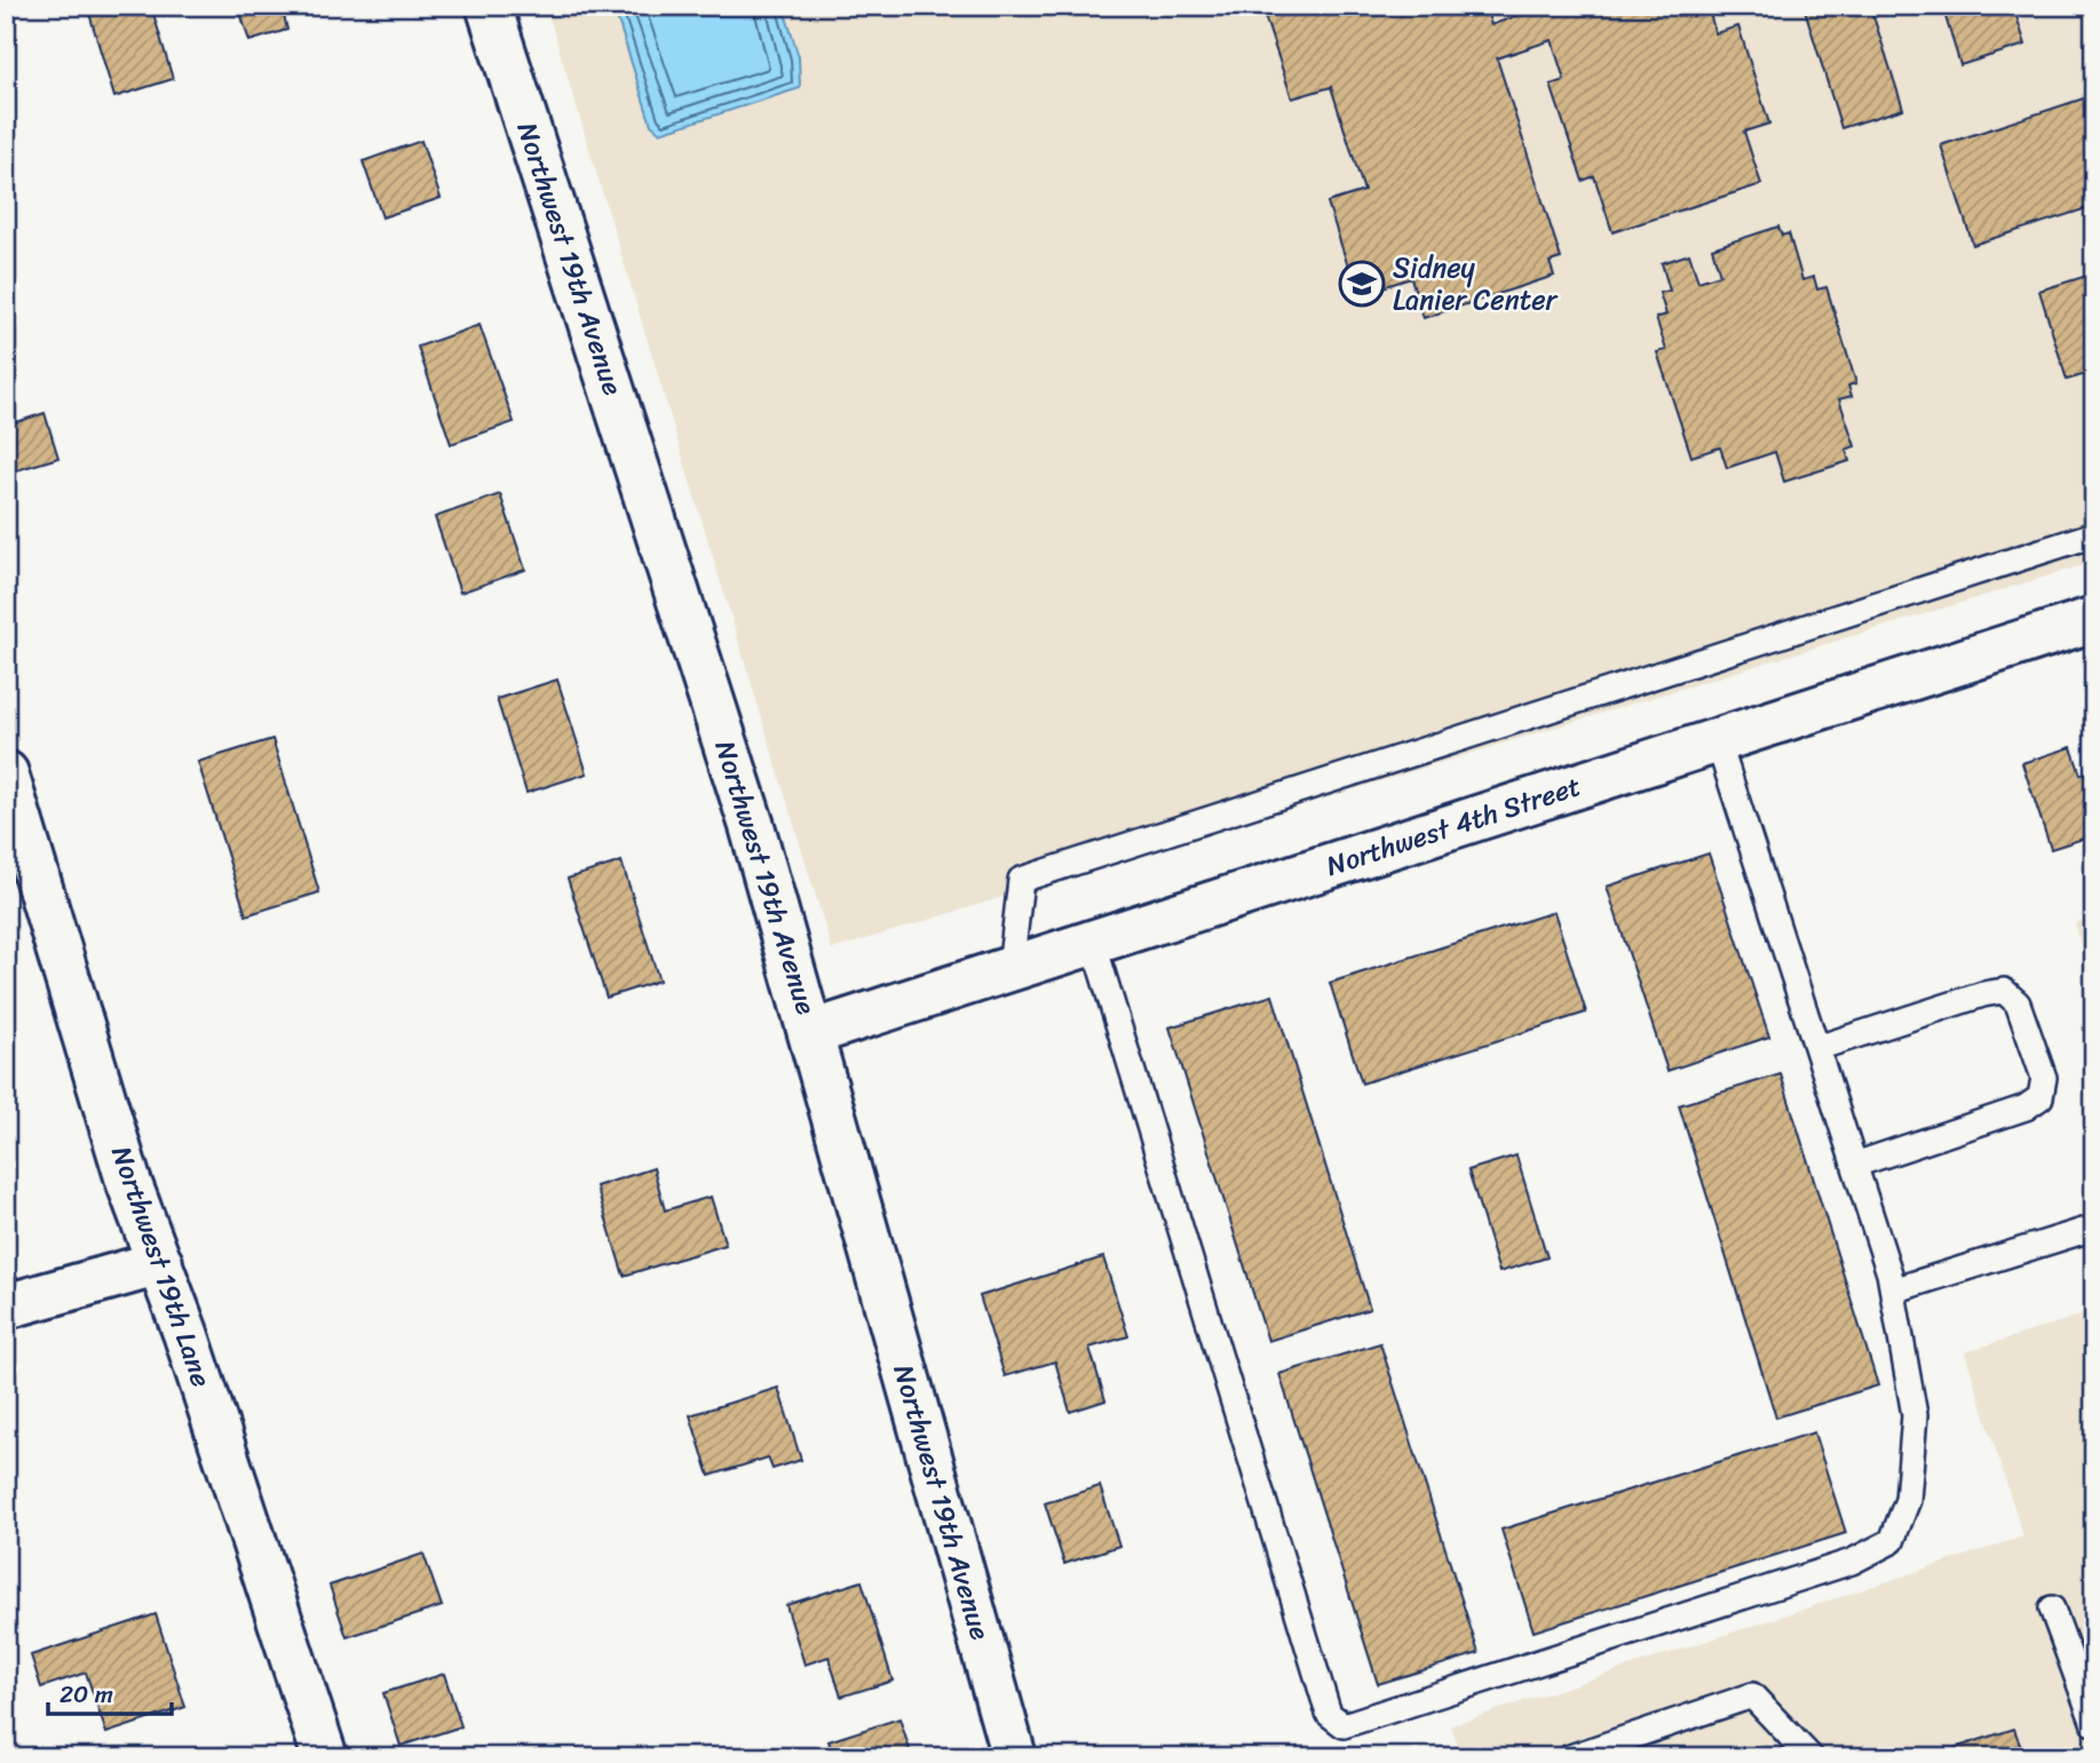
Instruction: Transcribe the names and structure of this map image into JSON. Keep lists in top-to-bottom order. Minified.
{"streets":{"street":["Northwest 19th Avenue","Northwest 4th Street","Northwest 19th Lane"]},"crossings":[["Northwest 19th Avenue","Northwest 4th Street"]],"places":{"school or university":["Sidney Lanier Center"]},"scale_bar":"20 m"}
